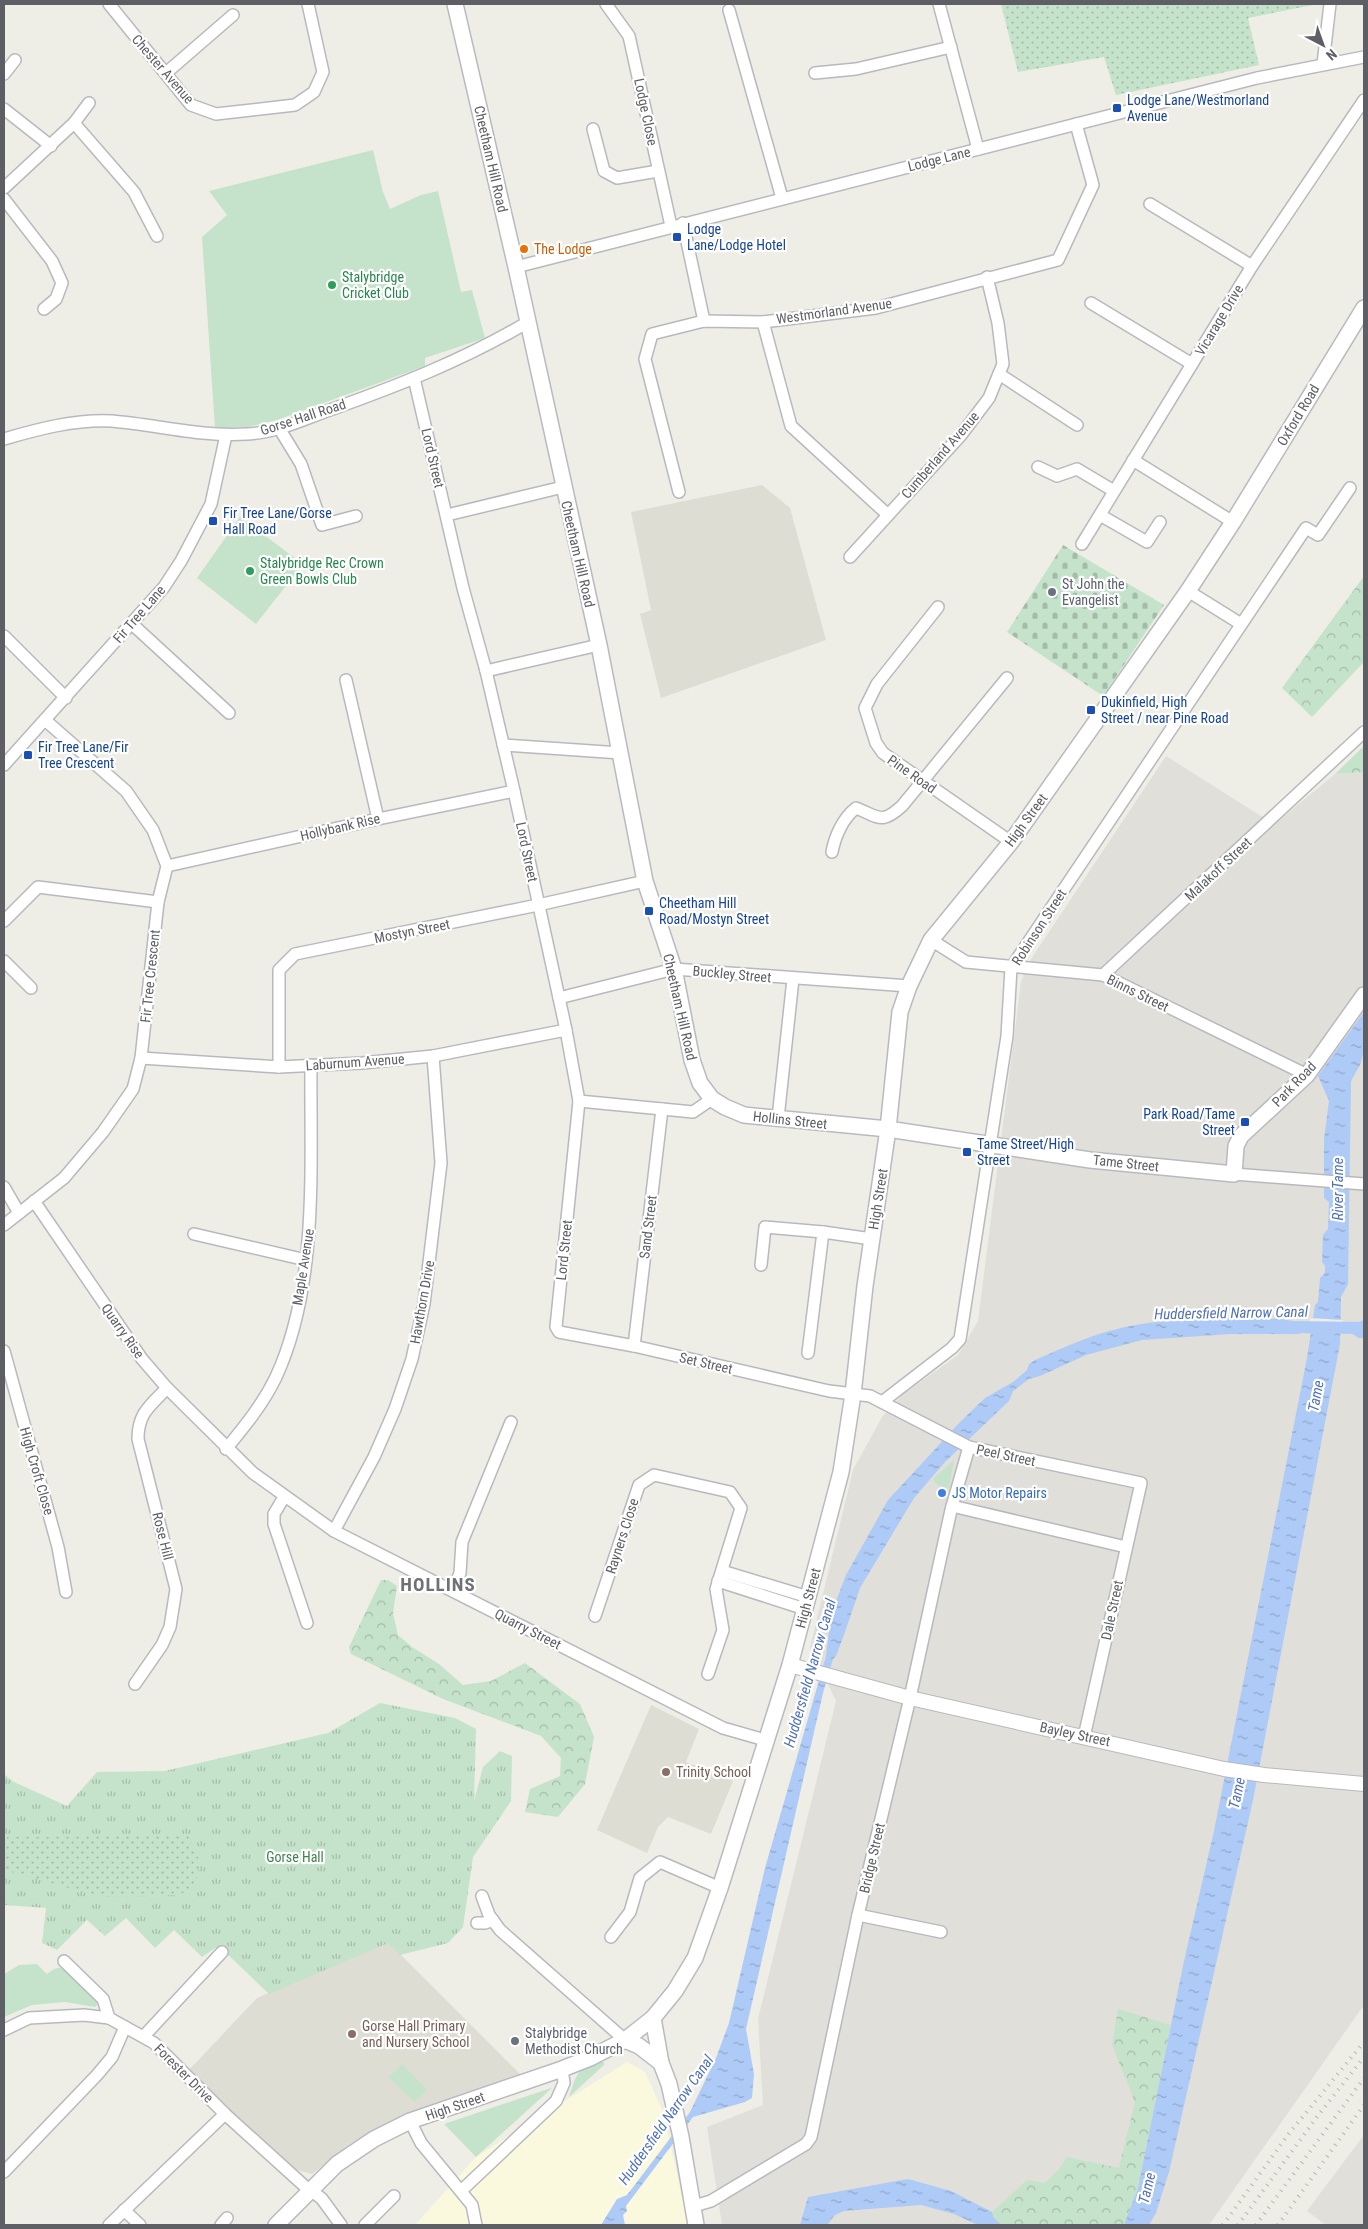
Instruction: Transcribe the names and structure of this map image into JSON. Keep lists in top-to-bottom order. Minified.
{"streets":{"main road":["Cheetham Hill Road","Oxford Road","High Street","Park Road","Hollins Street","Tame Street"],"street":["Chester Avenue","Lodge Close","Lodge Lane","Westmorland Avenue","Vicarage Drive","Gorse Hall Road","Cumberland Avenue","Lord Street","Fir Tree Lane","Pine Road","Hollybank Rise","Malakoff Street","Robinson Street","Mostyn Street","Buckley Street","Fir Tree Crescent","Binns Street","Laburnum Avenue","Sand Street","Maple Avenue","Hawthorn Drive","Quarry Rise","Set Street","Peel Street","High Croft Close","Rose Hill","Rayners Close","Dale Street","Quarry Street","Bayley Street","Bridge Street","Forester Drive"]},"crossings":[["Lodge Close","Lodge Lane"],["Cheetham Hill Road","Lodge Lane"],["Cheetham Hill Road","Gorse Hall Road"],["Cheetham Hill Road","Mostyn Street"],["Cheetham Hill Road","Buckley Street"],["Cheetham Hill Road","Hollins Street"],["Lodge Lane","Westmorland Avenue"],["Westmorland Avenue","Cumberland Avenue"],["Oxford Road","High Street"],["Gorse Hall Road","Lord Street"],["Gorse Hall Road","Fir Tree Lane"],["Lord Street","Hollybank Rise"],["Lord Street","Mostyn Street"],["Lord Street","Buckley Street"],["Lord Street","Laburnum Avenue"],["Lord Street","Set Street"],["Pine Road","High Street"],["High Street","Buckley Street"],["High Street","Binns Street"],["High Street","Hollins Street"],["High Street","Tame Street"],["High Street","Set Street"],["High Street","Peel Street"],["High Street","Quarry Street"],["High Street","Bayley Street"],["High Street","Forester Drive"],["Hollybank Rise","Fir Tree Crescent"],["Malakoff Street","Binns Street"],["Robinson Street","Binns Street"],["Robinson Street","Tame Street"],["Robinson Street","Peel Street"],["Mostyn Street","Laburnum Avenue"],["Fir Tree Crescent","Laburnum Avenue"],["Fir Tree Crescent","Quarry Rise"],["Binns Street","Park Road"],["Laburnum Avenue","Maple Avenue"],["Laburnum Avenue","Hawthorn Drive"],["Park Road","Tame Street"],["Hollins Street","Tame Street"],["Sand Street","Set Street"],["Maple Avenue","Quarry Rise"],["Maple Avenue","Quarry Street"],["Hawthorn Drive","Quarry Street"],["Quarry Rise","Rose Hill"],["Quarry Rise","Quarry Street"],["Set Street","Peel Street"],["Peel Street","Dale Street"],["Peel Street","Bridge Street"],["Dale Street","Bayley Street"],["Bayley Street","Bridge Street"]],"districts":["HOLLINS"],"water":["River Tame","Huddersfield Narrow Canal","Tame"],"parks":["Gorse Hall"],"places":{"transit":["Lodge Lane/Westmorland Avenue","Lodge Lane/Lodge Hotel","Fir Tree Lane/Gorse Hall Road","Dukinfield, High Street / near Pine Road","Fir Tree Lane/Fir Tree Crescent","Cheetham Hill Road/Mostyn Street","Park Road/Tame Street","Tame Street/High Street"],"other":["The Lodge","Stalybridge Cricket Club","Stalybridge Rec Crown Green Bowls Club","St John the Evangelist","JS Motor Repairs","Trinity School","Gorse Hall Primary and Nursery School","Stalybridge Methodist Church"]},"north":"bottom right"}
